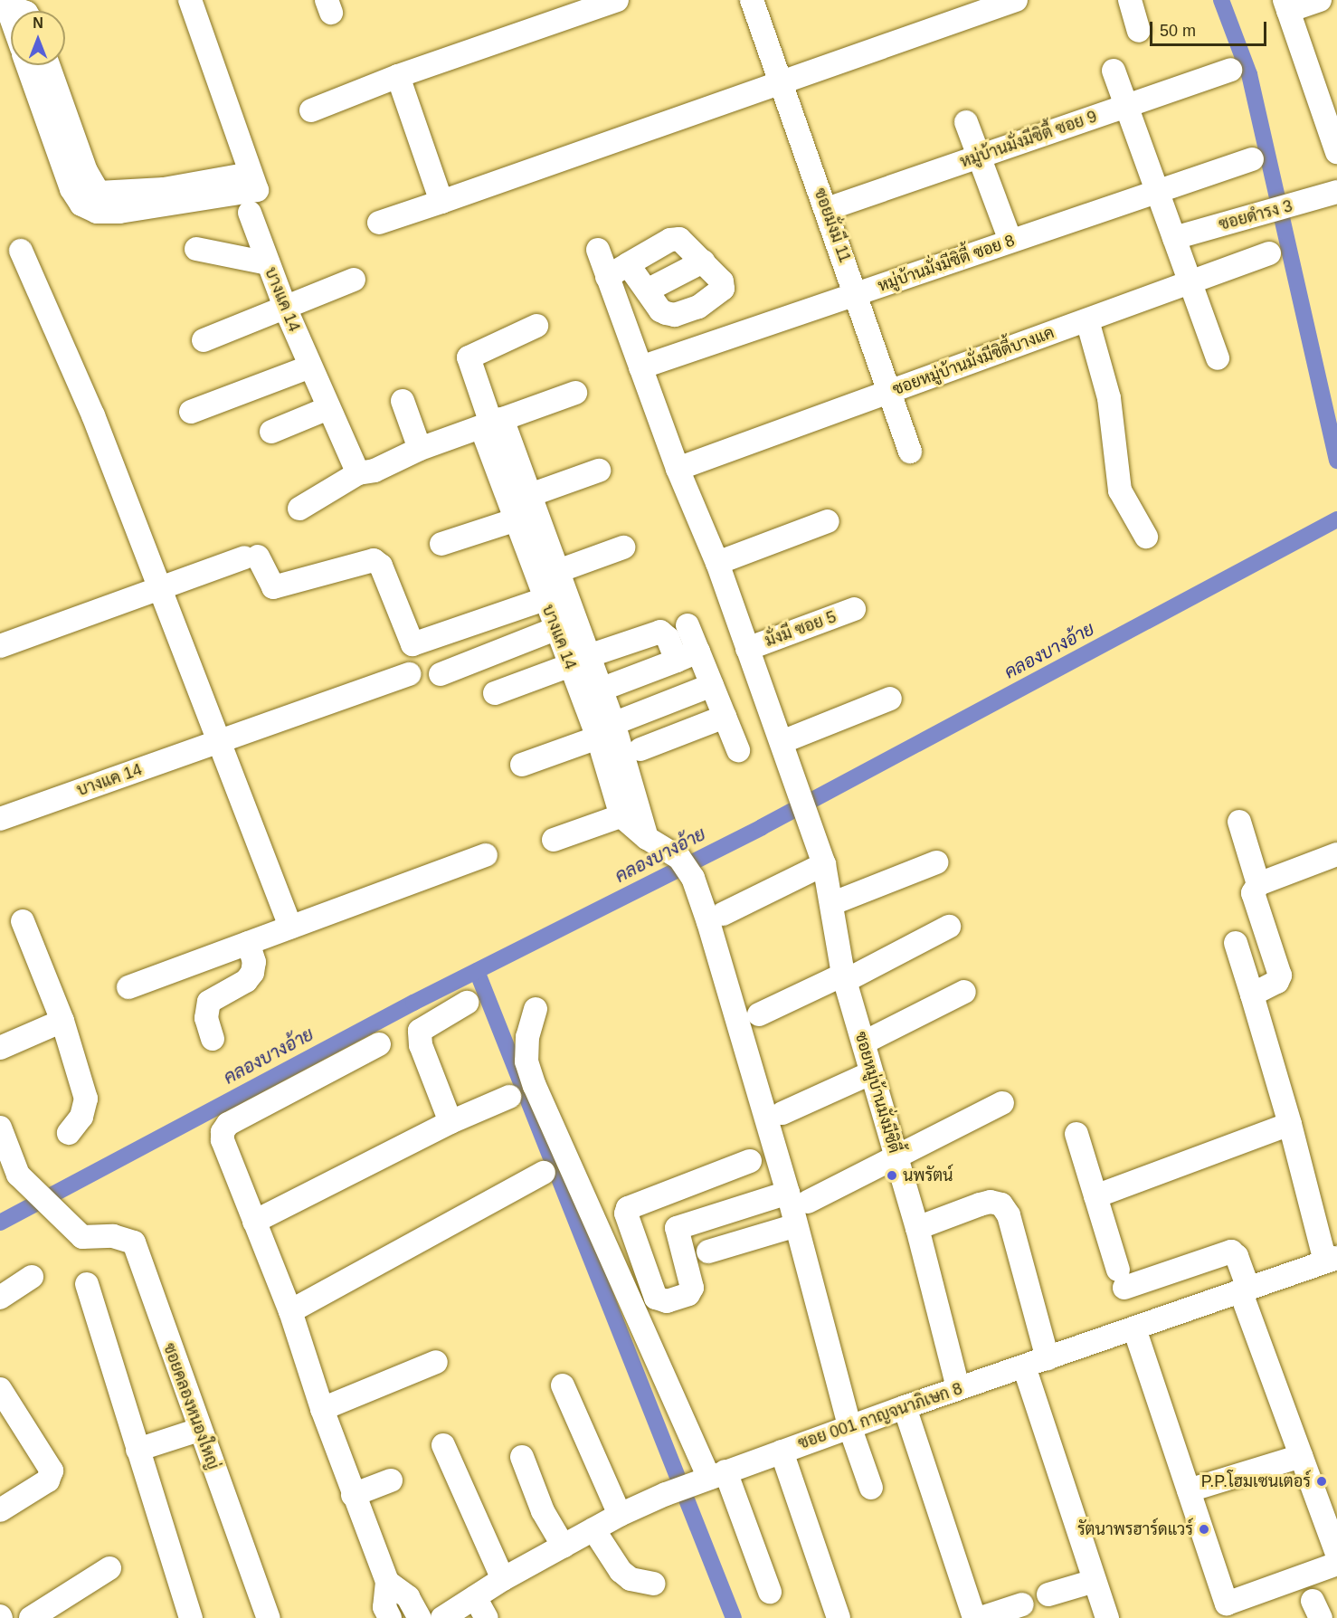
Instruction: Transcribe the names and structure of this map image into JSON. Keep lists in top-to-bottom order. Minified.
{"streets":{"street":["หมู่บ้านมั่งมีซิตี้ ซอย 9","ซอยดำรง 3","ซอยมั่งมี 11","หมู่บ้านมั่งมีซิตี้ ซอย 8","บางแค 14","ซอยหมู่บ้านมั่งมีซิตี้บางแค","มั่งมี ซอย 5","ซอยหมู่บ้านมั่งมีซิตี้","ซอยคลองหนองใหญ่","ซอย 001 กาญจนาภิเษก 8"]},"crossings":[["หมู่บ้านมั่งมีซิตี้ ซอย 9","ซอยมั่งมี 11"],["ซอยมั่งมี 11","หมู่บ้านมั่งมีซิตี้ ซอย 8"],["ซอยมั่งมี 11","ซอยหมู่บ้านมั่งมีซิตี้บางแค"],["ซอยหมู่บ้านมั่งมีซิตี้","ซอย 001 กาญจนาภิเษก 8"]],"water":["คลองบางอ้าย"],"places":["นพรัตน์","P.P.โฮมเซนเตอร์","รัตนาพรฮาร์ดแวร์"],"scale_bar":"50 m","north":"top"}
